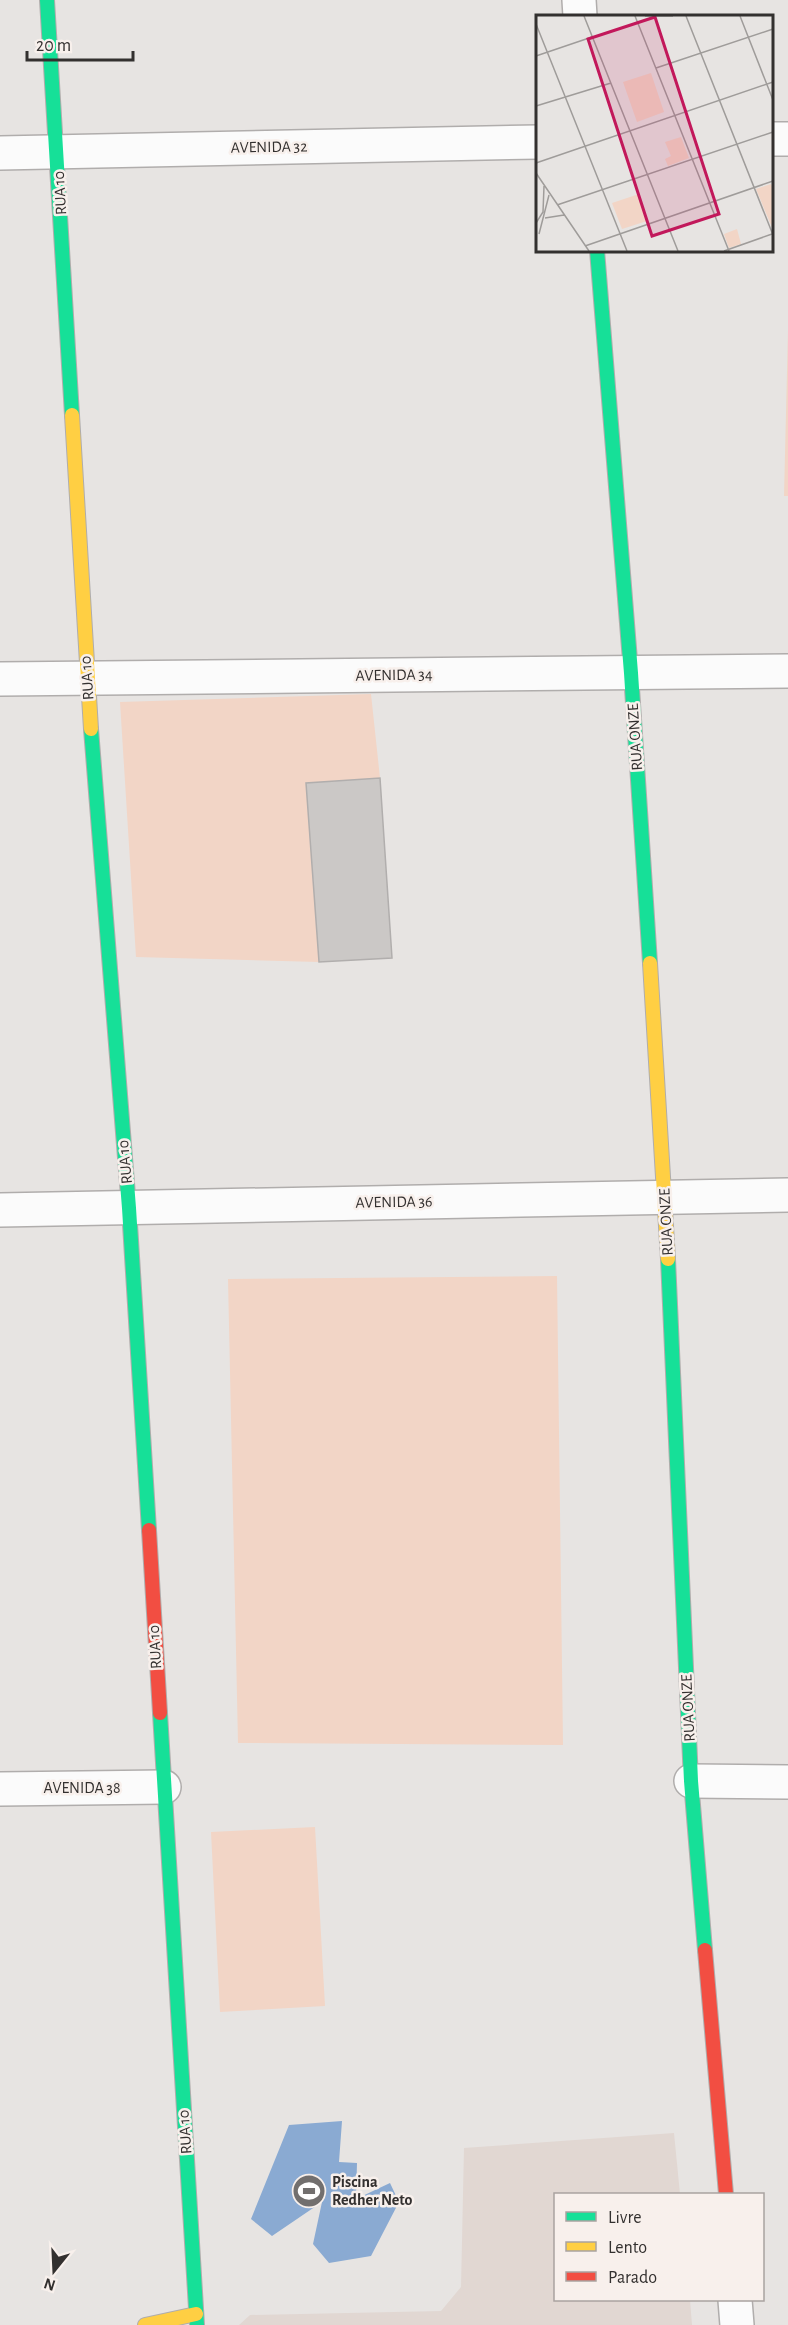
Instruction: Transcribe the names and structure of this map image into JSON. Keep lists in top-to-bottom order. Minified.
{"streets":{"street":["AVENIDA 32","RUA 10","AVENIDA 34","RUA ONZE","AVENIDA 36","AVENIDA 38"]},"crossings":[["AVENIDA 32","RUA 10"],["RUA 10","AVENIDA 34"],["RUA 10","AVENIDA 36"],["RUA 10","AVENIDA 38"],["AVENIDA 34","RUA ONZE"],["RUA ONZE","AVENIDA 36"]],"places":{"sports":["Piscina Redher Neto"]},"legend":["Livre","Lento","Parado"],"scale_bar":"20 m","north":"bottom"}
